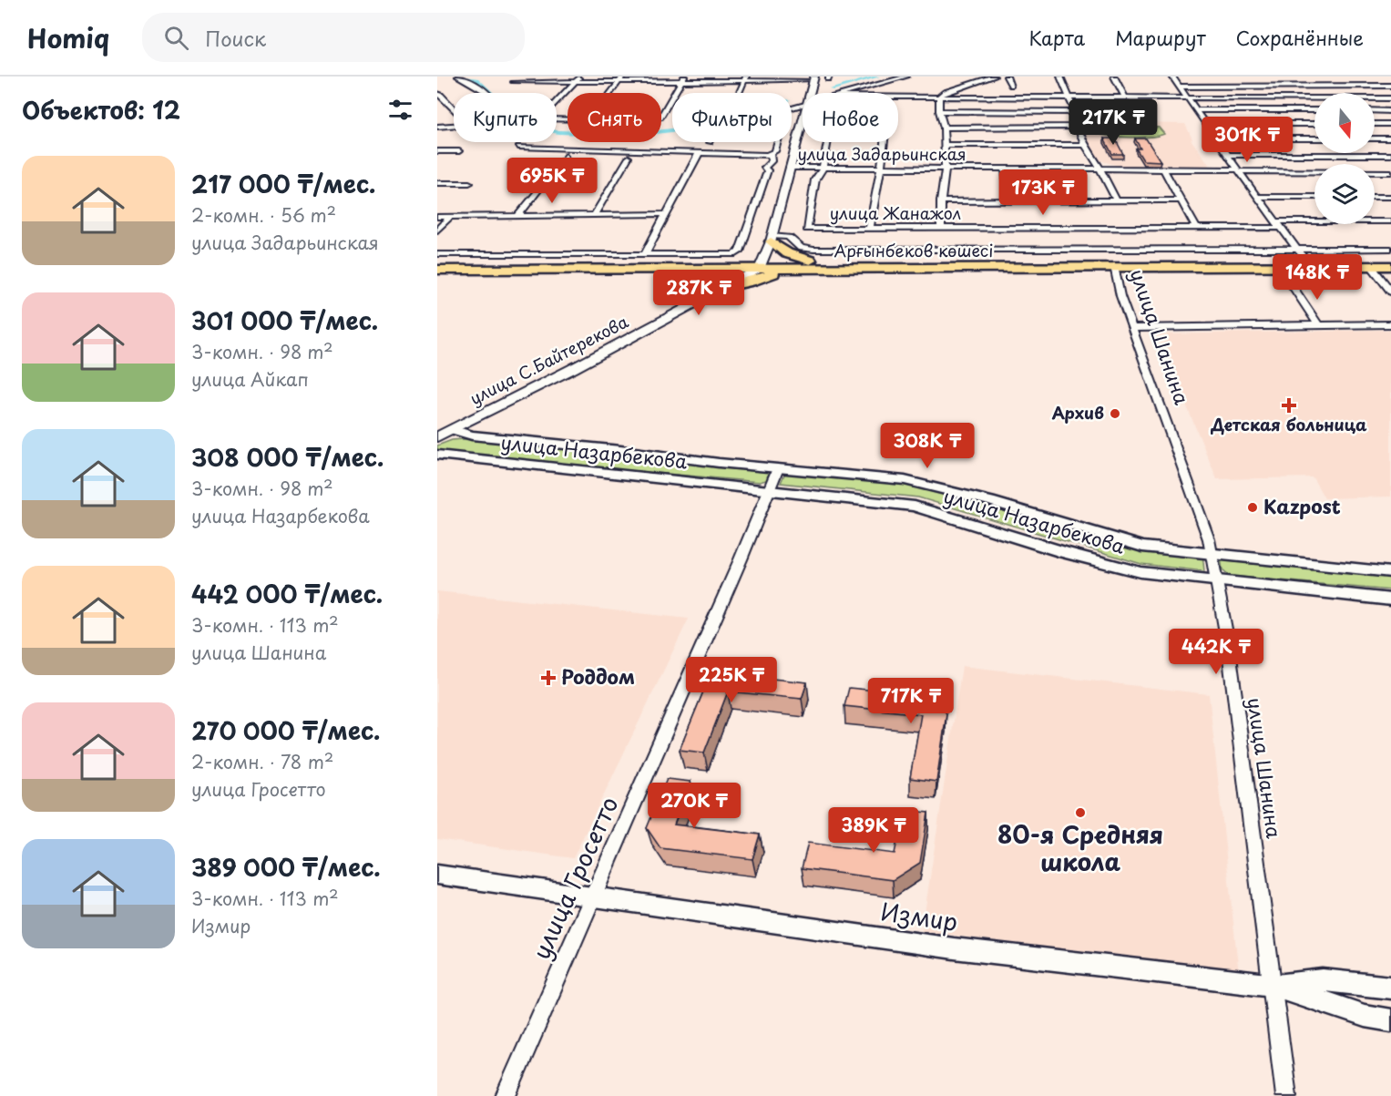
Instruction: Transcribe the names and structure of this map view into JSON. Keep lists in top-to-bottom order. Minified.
{"streets":{"main road":["Арғынбеков көшесі","улица С.Байтерекова"],"street":["улица Задарьинская","улица Жанажол","улица Шанина","улица Назарбекова","улица Гросетто","Измир"]},"crossings":[["улица Задарьинская","улица Жанажол"],["Арғынбеков көшесі","улица Шанина"],["Арғынбеков көшесі","улица С.Байтерекова"],["улица Шанина","улица Назарбекова"],["улица Шанина","Измир"],["улица С.Байтерекова","улица Назарбекова"],["улица Назарбекова","улица Гросетто"],["улица Гросетто","Измир"]],"places":{"health":["Детская больница","Роддом"],"other":["Архив","Kazpost","80-я Средняя школа"]},"north":"bottom","page":{"header":"Homiq","search":"Поиск","nav":["Карта","Маршрут","Сохранённые"],"heading":"Объектов: 12","chip":["Купить","Снять","Фильтры","Новое"],"price":["217K ₸","301K ₸","695K ₸","173K ₸","148K ₸","287K ₸","308K ₸","442K ₸","225K ₸","717K ₸","270K ₸","389K ₸"],"list":[{"name":"217 000 ₸/мес.","note":"2-комн. · 56 m² · улица Задарьинская"},{"name":"301 000 ₸/мес.","note":"3-комн. · 98 m² · улица Айкап"},{"name":"308 000 ₸/мес.","note":"3-комн. · 98 m² · улица Назарбекова"},{"name":"442 000 ₸/мес.","note":"3-комн. · 113 m² · улица Шанина"},{"name":"270 000 ₸/мес.","note":"2-комн. · 78 m² · улица Гросетто"},{"name":"389 000 ₸/мес.","note":"3-комн. · 113 m² · Измир"}]}}
